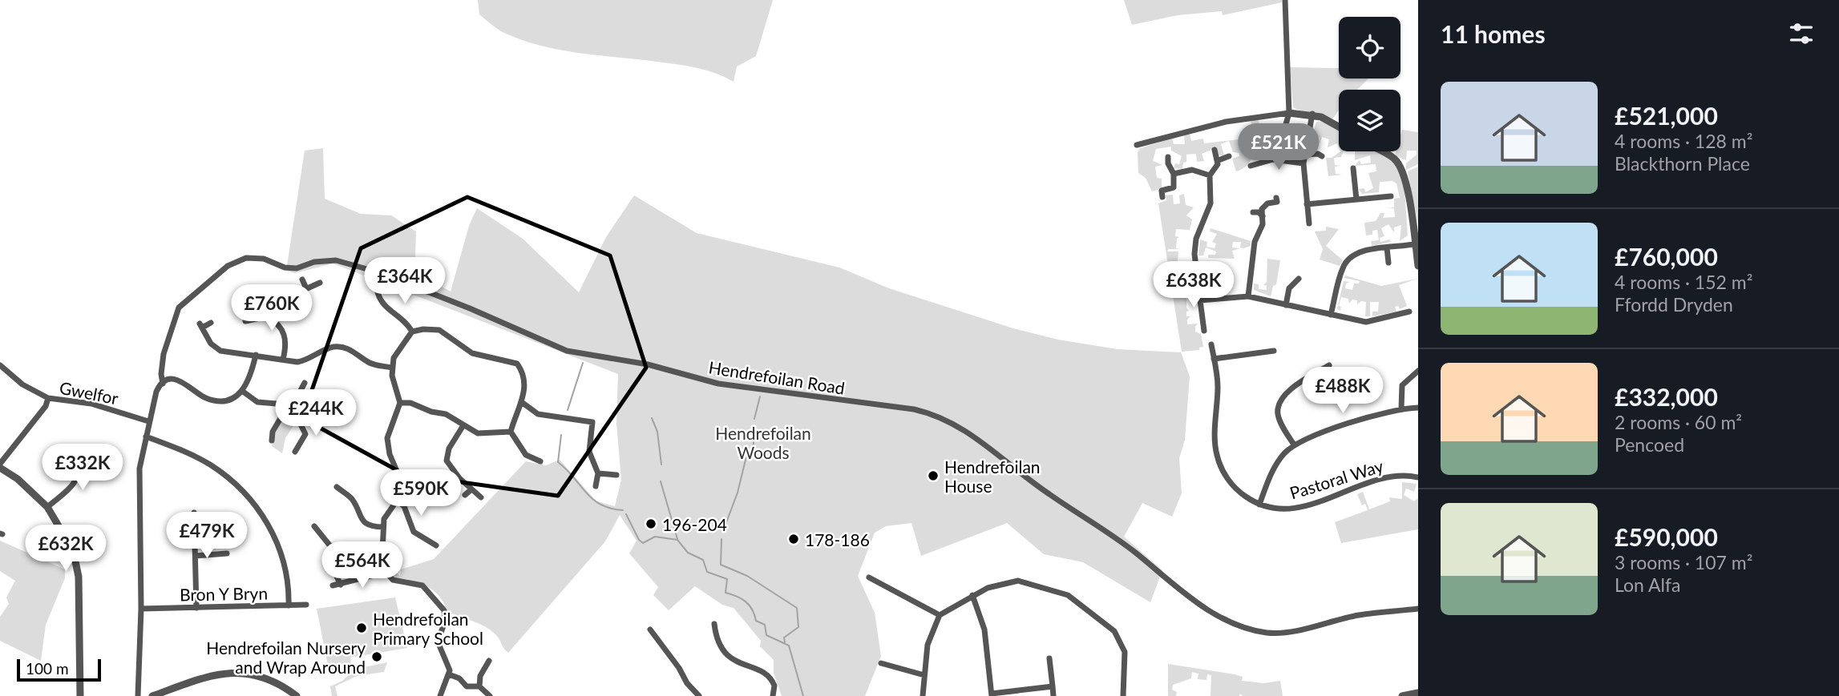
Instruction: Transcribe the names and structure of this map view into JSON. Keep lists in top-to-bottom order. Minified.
{"streets":{"street":["Hendrefoilan Road","Gwelfor","Pastoral Way","Bron Y Bryn"]},"crossings":[["Hendrefoilan Road","Gwelfor"],["Hendrefoilan Road","Bron Y Bryn"]],"parks":["Hendrefoilan Woods"],"places":["Hendrefoilan House","196-204","178-186","Hendrefoilan Primary School","Hendrefoilan Nursery and Wrap Around"],"scale_bar":"100 m","page":{"heading":"11 homes","list":[{"name":"£521,000","note":"4 rooms · 128 m² · Blackthorn Place"},{"name":"£760,000","note":"4 rooms · 152 m² · Ffordd Dryden"},{"name":"£332,000","note":"2 rooms · 60 m² · Pencoed"},{"name":"£590,000","note":"3 rooms · 107 m² · Lon Alfa"}],"price":["£521K","£364K","£638K","£760K","£488K","£244K","£332K","£590K","£479K","£632K","£564K"],"scale":"100 m"}}
